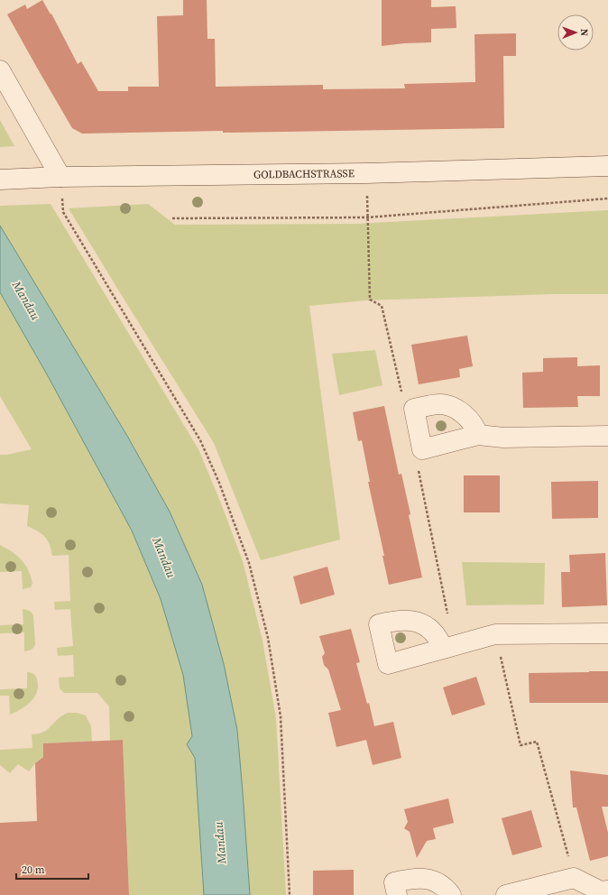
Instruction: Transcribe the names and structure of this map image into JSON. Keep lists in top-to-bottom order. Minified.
{"streets":{"street":["GOLDBACHSTRASSE"]},"water":["Mandau"],"scale_bar":"20 m","north":"right"}
